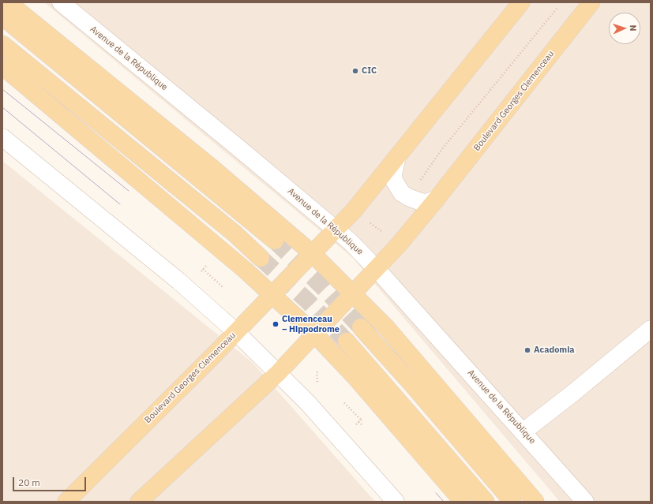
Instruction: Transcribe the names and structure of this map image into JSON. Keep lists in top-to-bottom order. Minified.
{"streets":{"main road":["Boulevard Georges Clemenceau"],"street":["Avenue de la République"]},"crossings":[["Avenue de la République","Boulevard Georges Clemenceau"]],"places":["CIC","Clemenceau – Hippodrome","Acadomia"],"scale_bar":"20 m","north":"right"}
